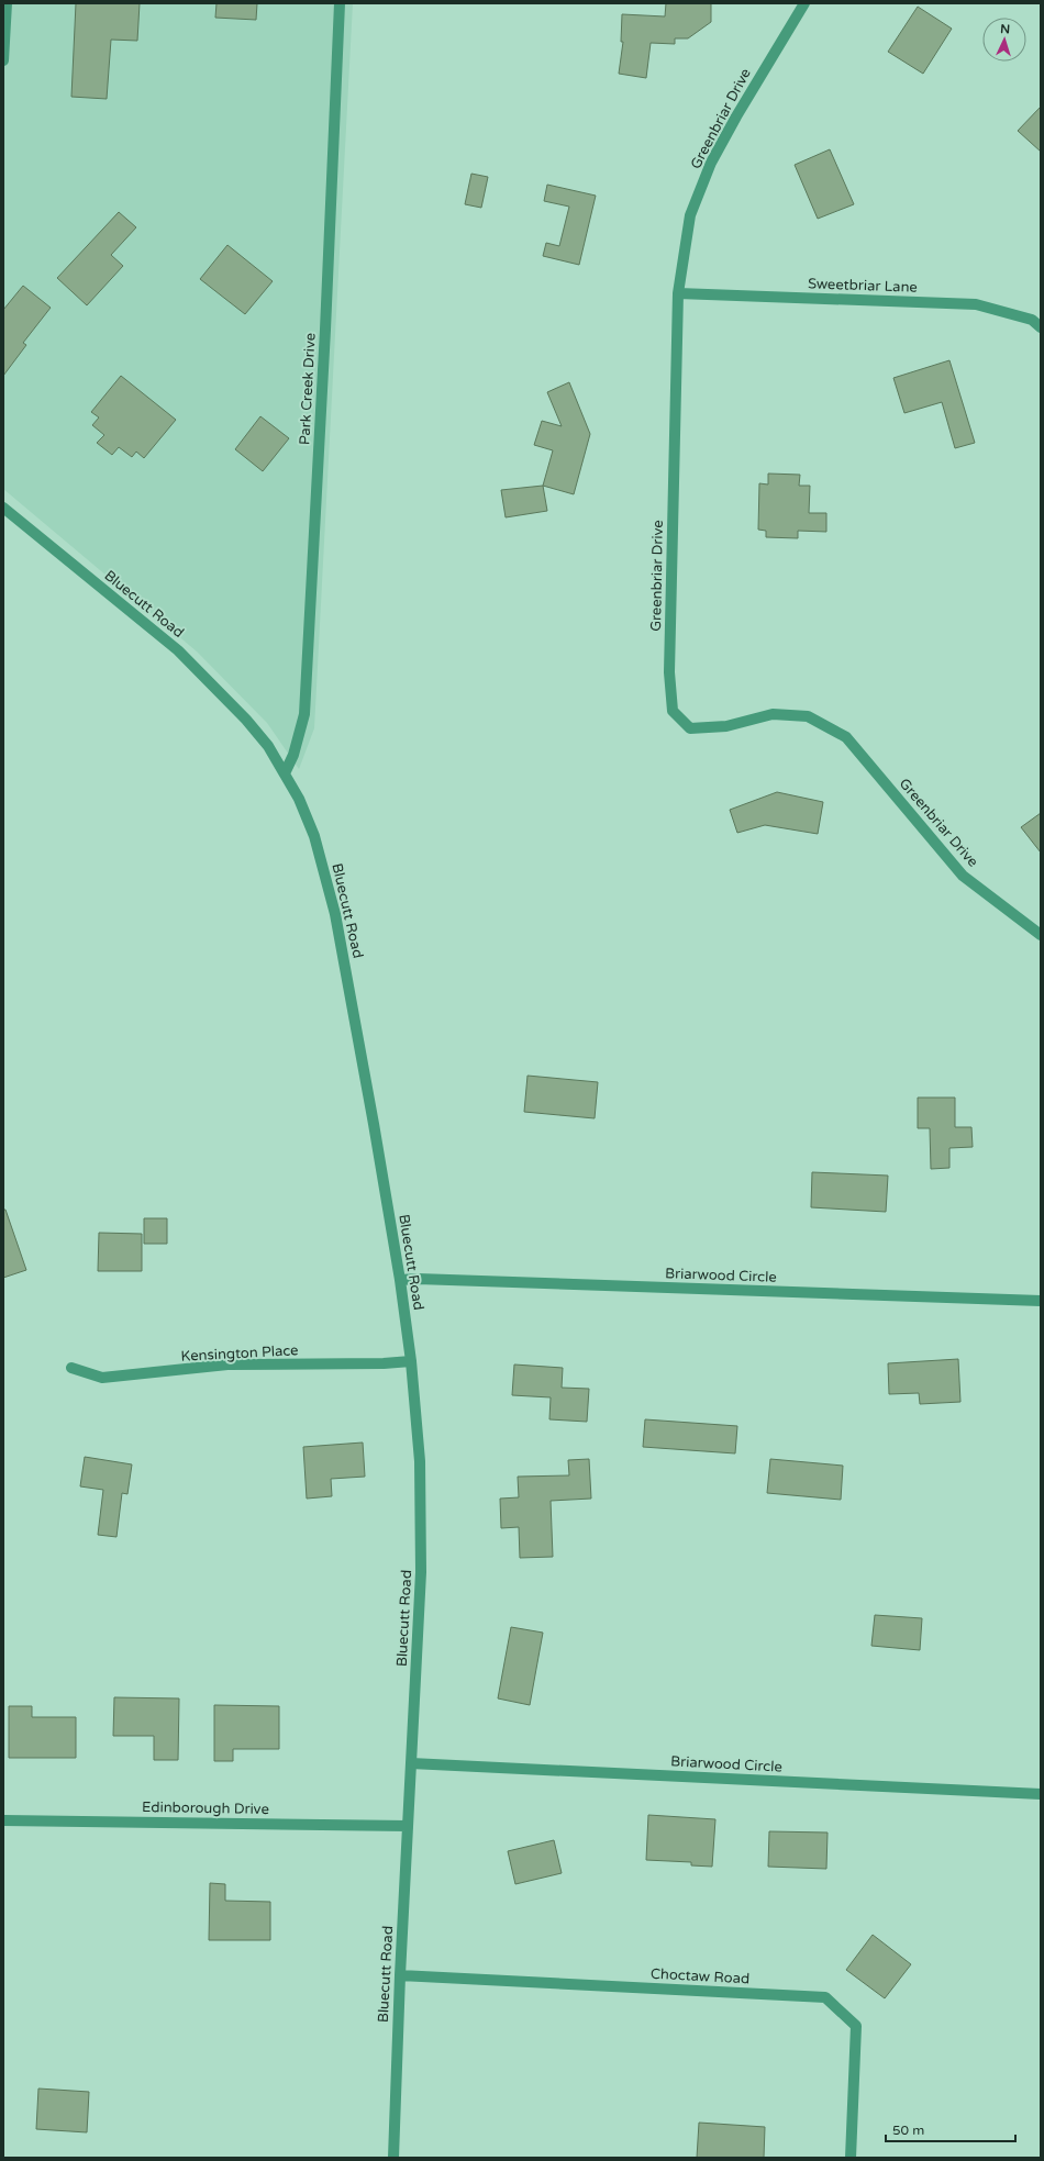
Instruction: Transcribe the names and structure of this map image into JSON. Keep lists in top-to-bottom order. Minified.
{"streets":{"street":["Greenbriar Drive","Sweetbriar Lane","Park Creek Drive","Bluecutt Road","Briarwood Circle","Kensington Place","Edinborough Drive","Choctaw Road"]},"crossings":[["Greenbriar Drive","Sweetbriar Lane"],["Park Creek Drive","Bluecutt Road"],["Bluecutt Road","Briarwood Circle"],["Bluecutt Road","Kensington Place"],["Bluecutt Road","Edinborough Drive"],["Bluecutt Road","Choctaw Road"]],"scale_bar":"50 m","north":"top"}
